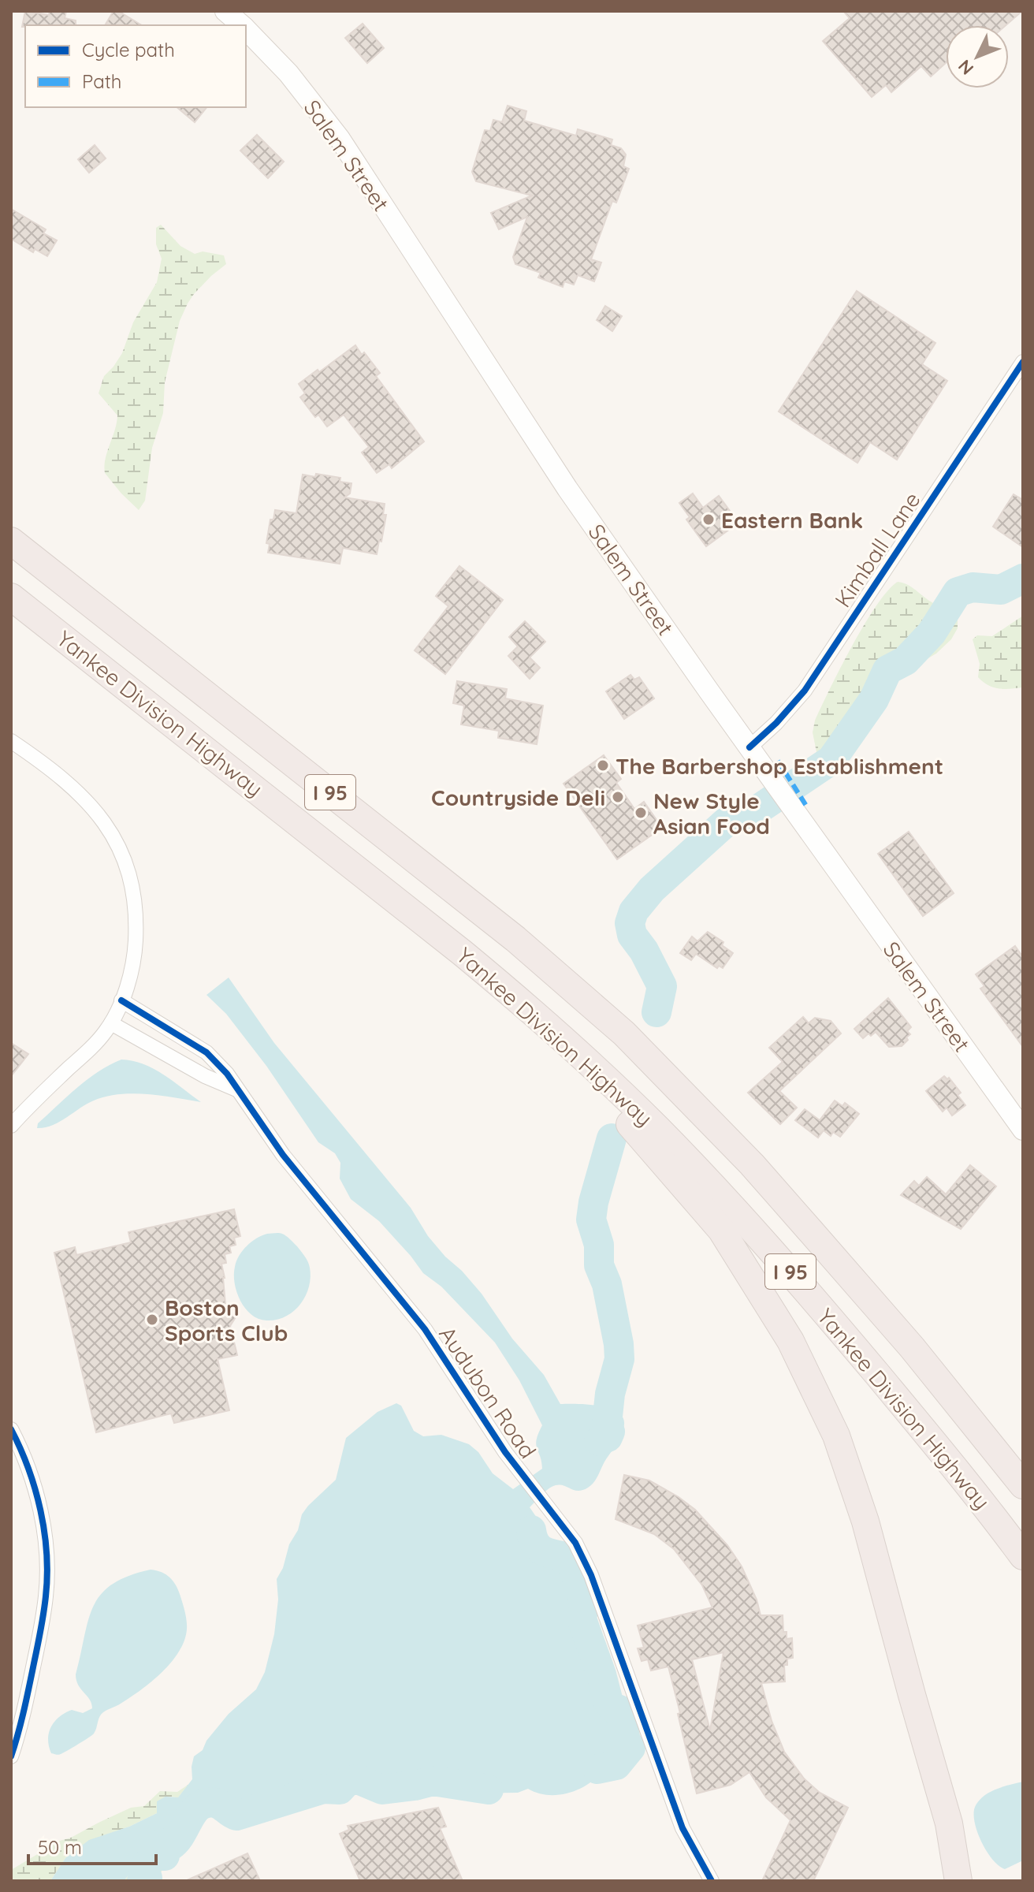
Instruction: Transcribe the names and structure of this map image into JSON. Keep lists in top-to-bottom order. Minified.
{"streets":{"highway":["Yankee Division Highway","I 95"],"main road":["Salem Street"],"street":["Kimball Lane","Audubon Road"]},"crossings":[["Salem Street","Kimball Lane"]],"places":["Eastern Bank","The Barbershop Establishment","Countryside Deli","New Style Asian Food","Boston Sports Club"],"legend":["Cycle path","Path"],"scale_bar":"50 m","north":"bottom left"}
